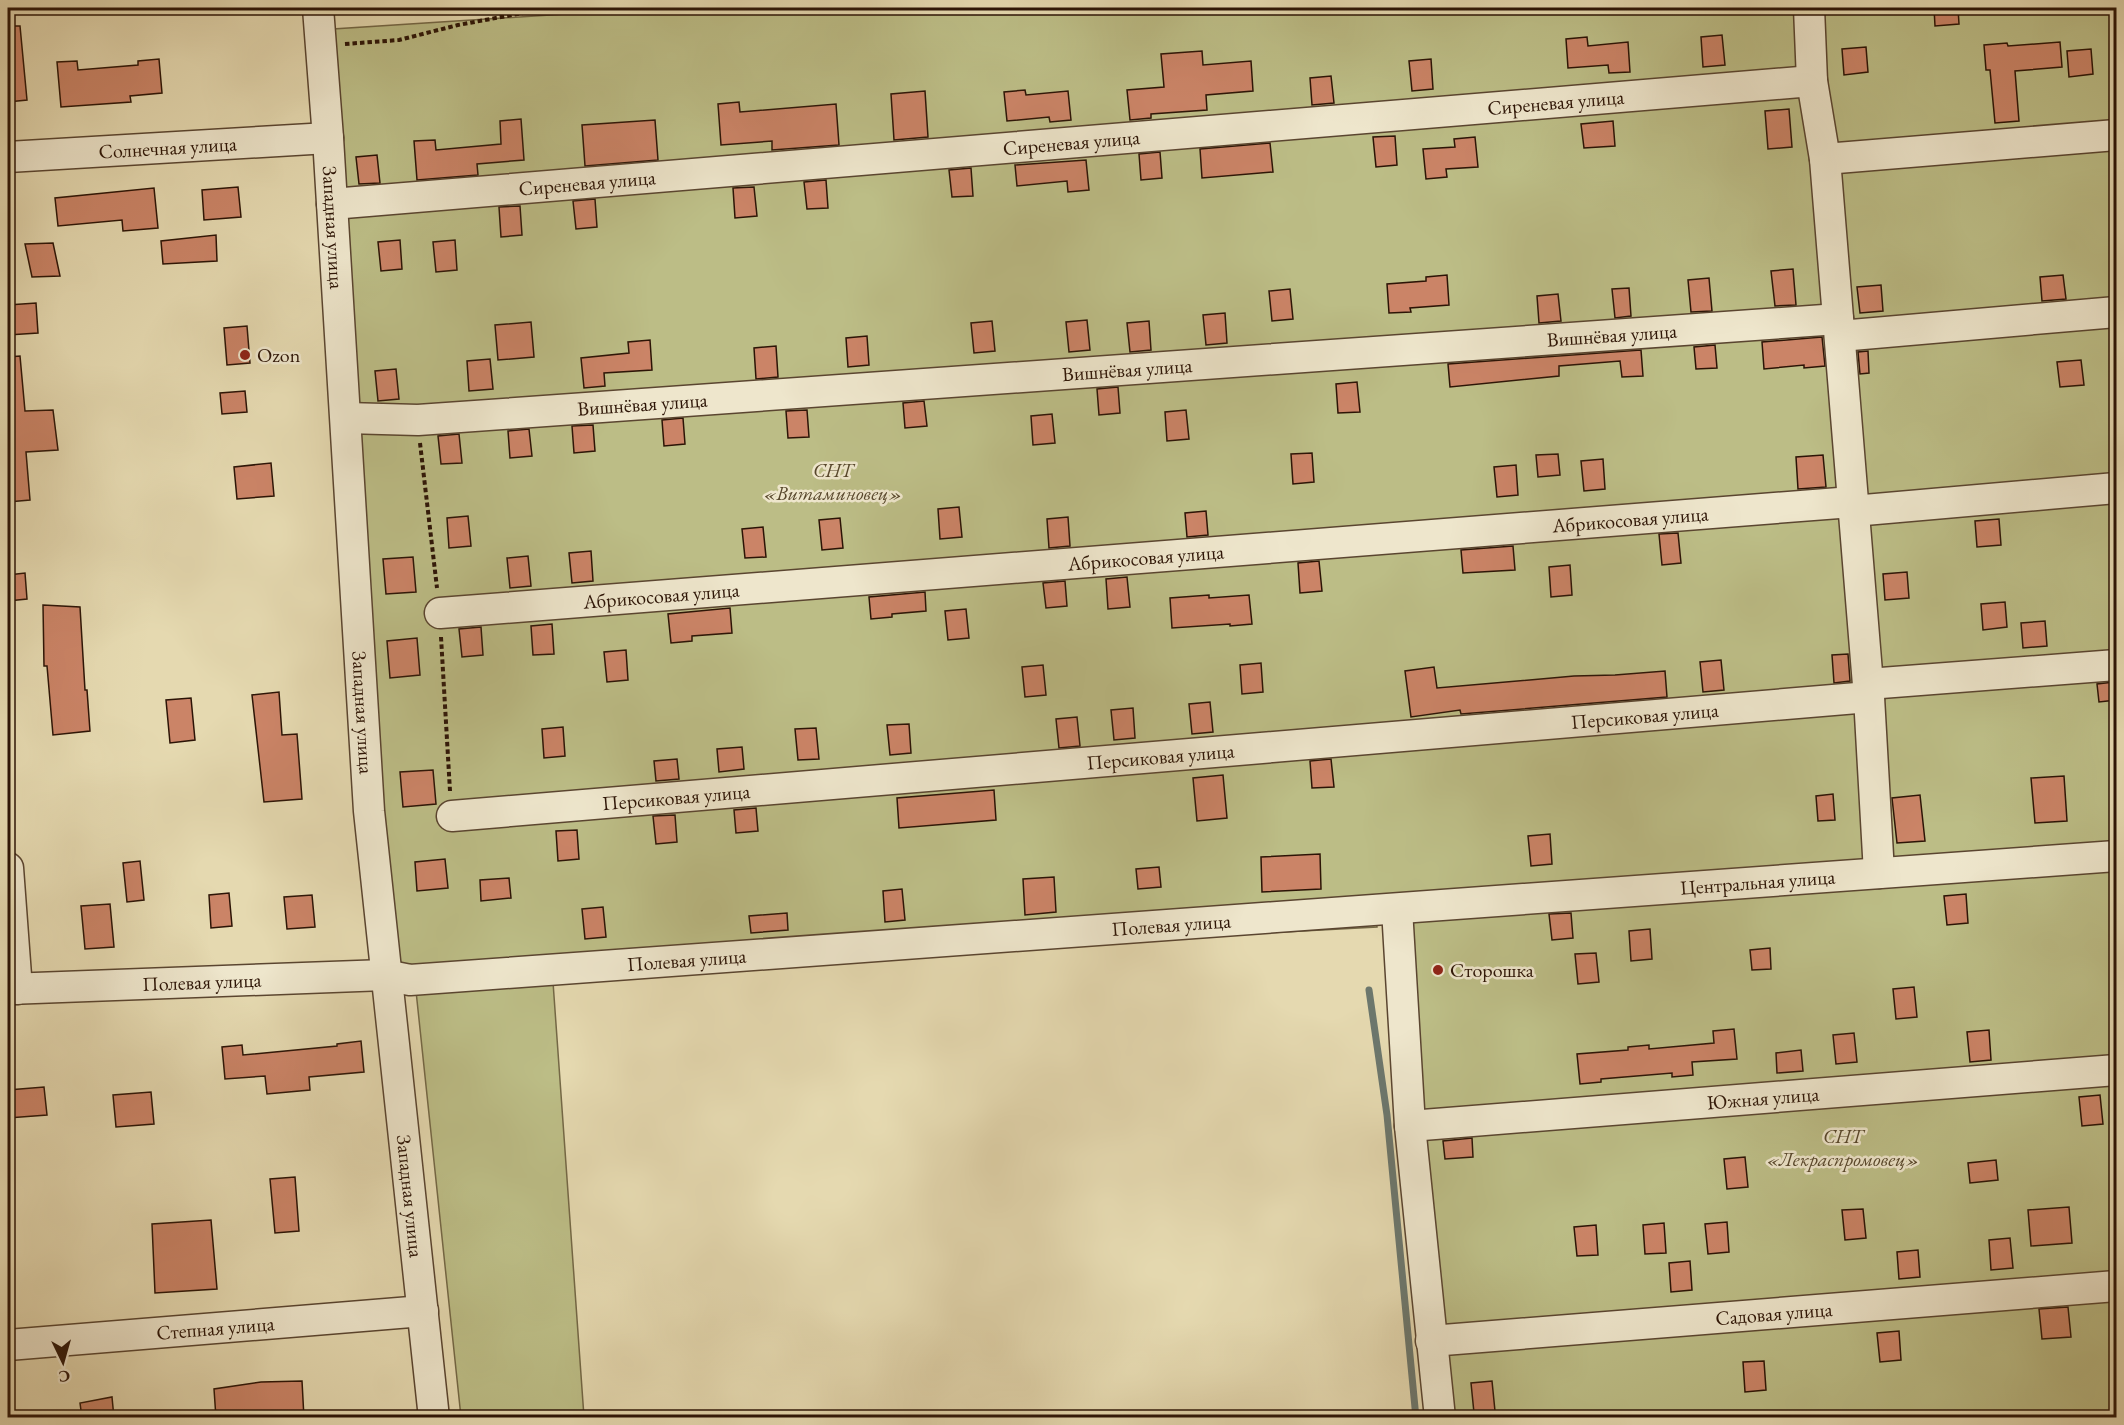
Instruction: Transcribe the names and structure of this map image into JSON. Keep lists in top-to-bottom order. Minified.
{"streets":{"street":["Сиреневая улица","Солнечная улица","Западная улица","Вишнёвая улица","Абрикосовая улица","Персиковая улица","Центральная улица","Полевая улица","Южная улица","Садовая улица","Степная улица"]},"crossings":[["Сиреневая улица","Западная улица"],["Солнечная улица","Западная улица"],["Западная улица","Вишнёвая улица"],["Западная улица","Полевая улица"],["Западная улица","Степная улица"],["Центральная улица","Полевая улица"]],"parks":["СНТ «Витаминовец»","СНТ «Лекраспромовец»"],"places":["Ozon","Сторошка"],"north":"bottom"}
